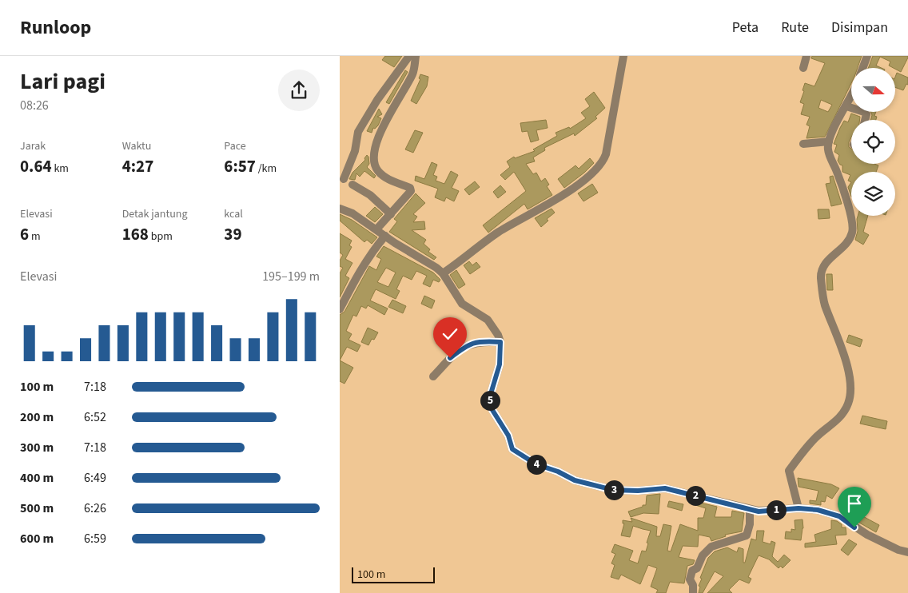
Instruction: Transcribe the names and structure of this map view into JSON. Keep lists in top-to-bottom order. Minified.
{"scale_bar":"100 m","north":"right","page":{"header":"Runloop","nav":["Peta","Rute","Disimpan"],"heading":["Lari pagi","08:26"],"stats":[["Jarak","0.64 km"],["Waktu","4:27"],["Pace","6:57 /km"],["Elevasi","6 m"],["Detak jantung","168 bpm"],["kcal","39"]],"chart":["Elevasi","195–199 m"],"list":[{"name":"100 m","note":"7:18"},{"name":"200 m","note":"6:52"},{"name":"300 m","note":"7:18"},{"name":"400 m","note":"6:49"},{"name":"500 m","note":"6:26"},{"name":"600 m","note":"6:59"}],"pins":["5","4","3","2","1"],"scale":"100 m"}}
